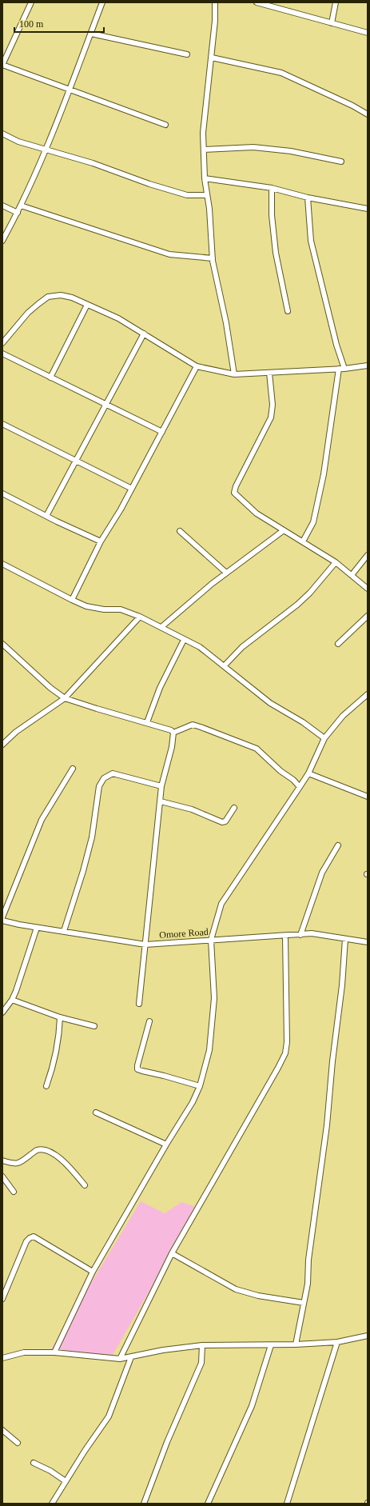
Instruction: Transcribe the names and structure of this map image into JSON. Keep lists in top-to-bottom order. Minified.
{"streets":{"street":["Omore Road"]},"scale_bar":"100 m"}
